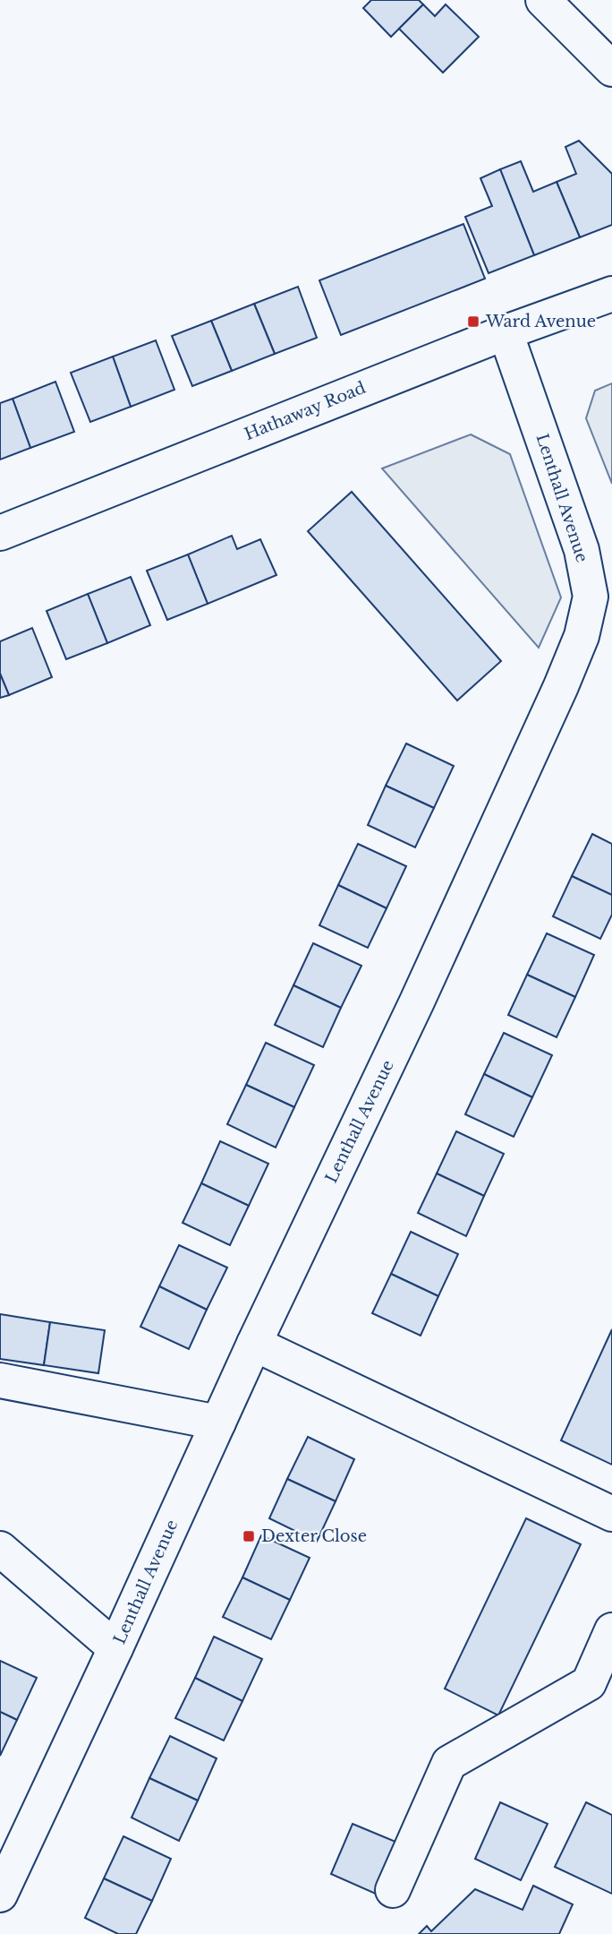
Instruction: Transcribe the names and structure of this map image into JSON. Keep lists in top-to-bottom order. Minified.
{"streets":{"street":["Hathaway Road","Lenthall Avenue"]},"crossings":[["Hathaway Road","Lenthall Avenue"]],"places":{"transit":["Ward Avenue","Dexter Close"]}}
